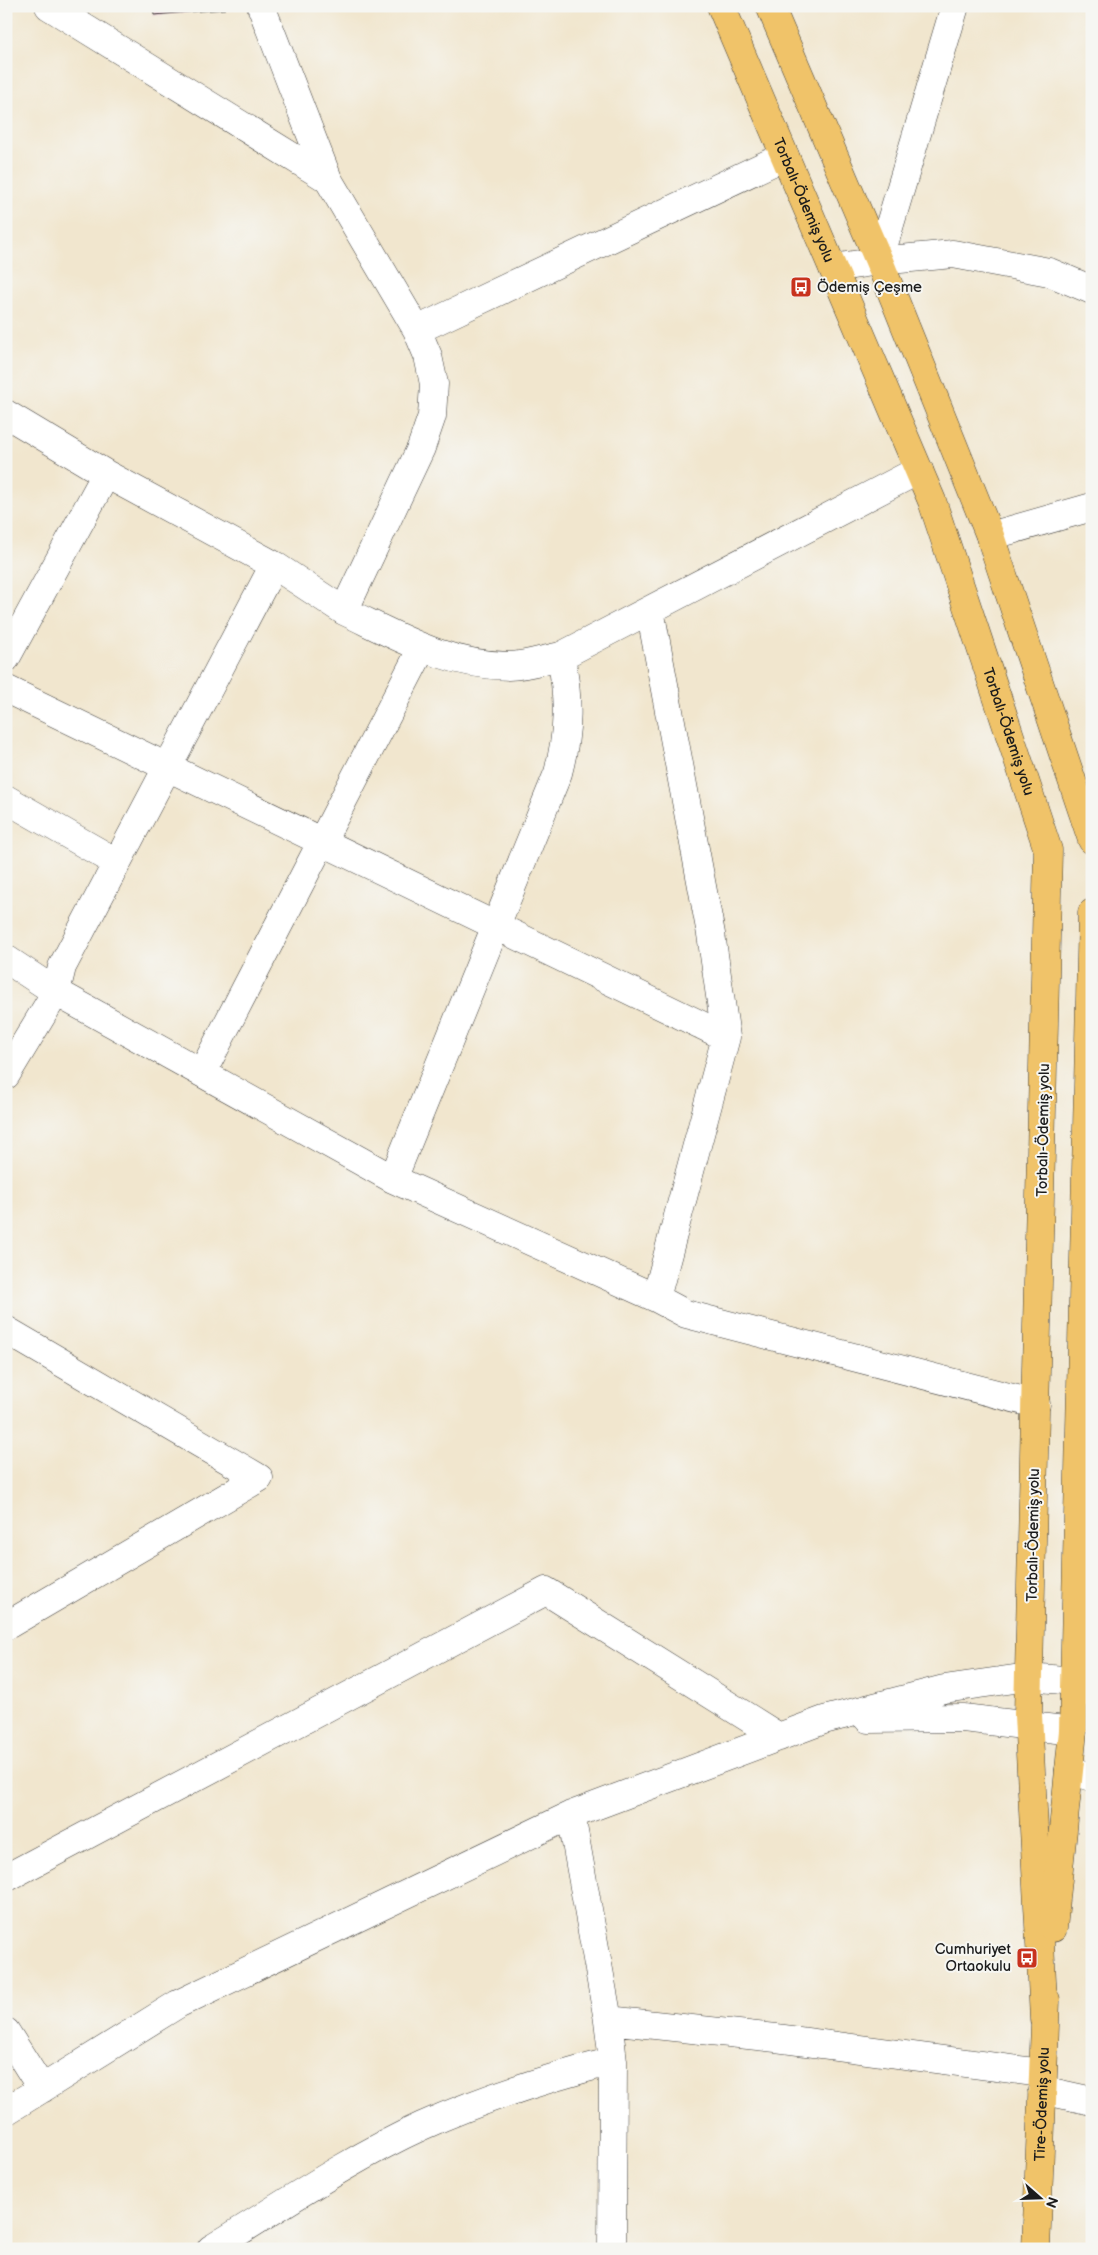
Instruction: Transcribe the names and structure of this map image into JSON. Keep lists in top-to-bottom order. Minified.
{"streets":{"main road":["Torbalı-Ödemiş yolu","Tire-Ödemiş yolu"]},"crossings":[["Torbalı-Ödemiş yolu","Tire-Ödemiş yolu"]],"places":{"bus stop":["Ödemiş Çeşme","Cumhuriyet Ortaokulu"]},"north":"right"}
